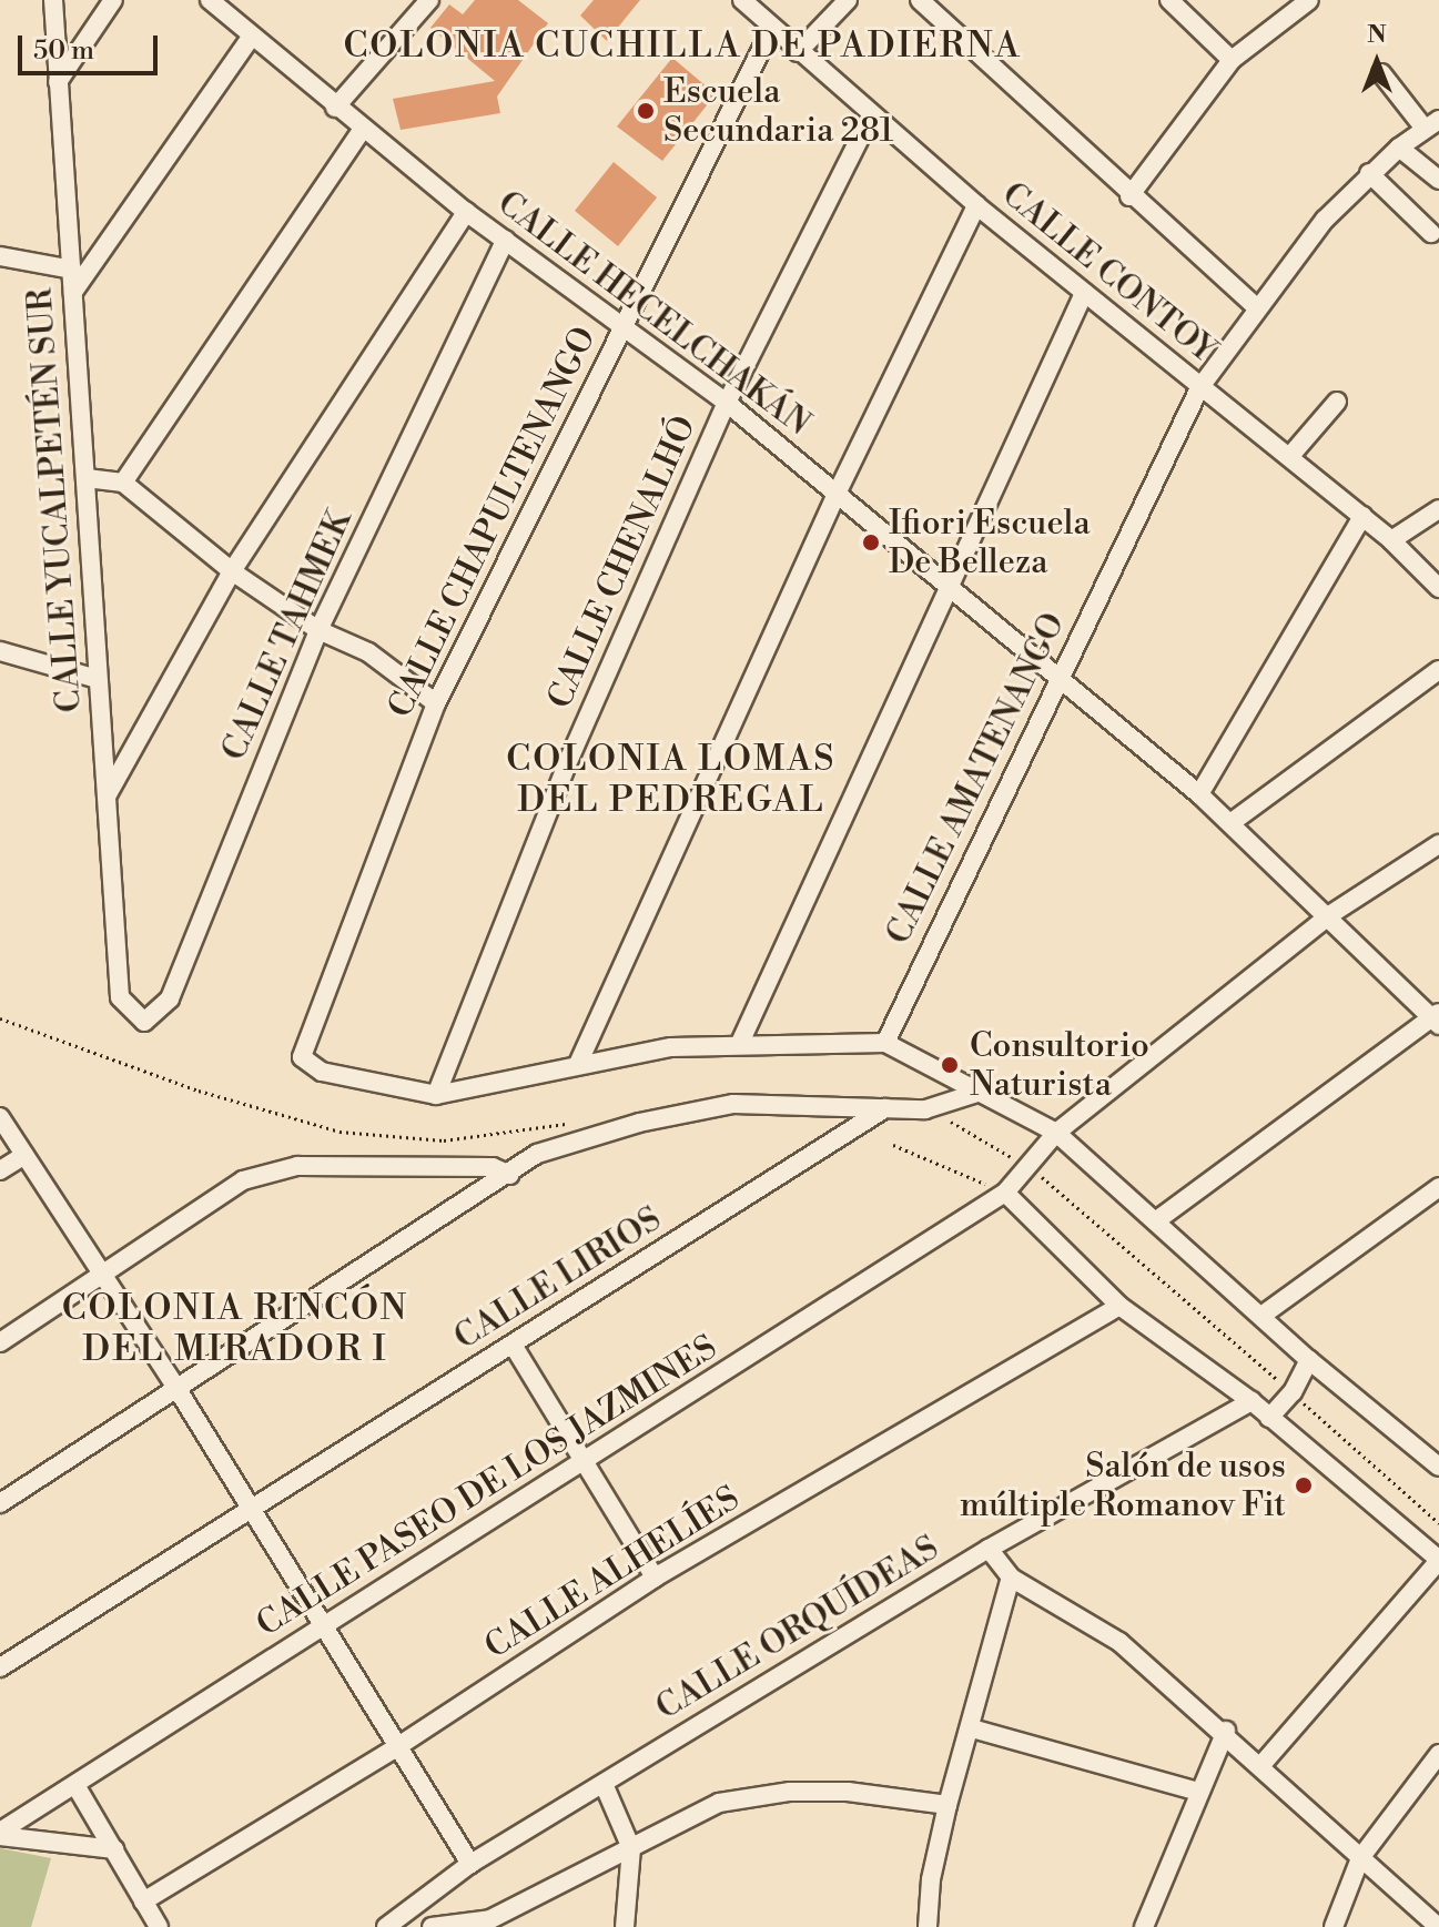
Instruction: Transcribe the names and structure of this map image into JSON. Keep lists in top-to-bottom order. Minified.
{"streets":{"street":["CALLE CONTOY","CALLE HECELCHAKÁN","CALLE YUCALPETÉN SUR","CALLE CHAPULTENANGO","CALLE CHENALHÓ","CALLE TAHMEK","CALLE AMATENANGO","CALLE LIRIOS","CALLE PASEO DE LOS JAZMINES","CALLE ALHELÍES","CALLE ORQUÍDEAS"]},"crossings":[["CALLE CONTOY","CALLE CHAPULTENANGO"],["CALLE CONTOY","CALLE CHENALHÓ"],["CALLE CONTOY","CALLE AMATENANGO"],["CALLE HECELCHAKÁN","CALLE CHAPULTENANGO"],["CALLE HECELCHAKÁN","CALLE CHENALHÓ"],["CALLE HECELCHAKÁN","CALLE TAHMEK"],["CALLE HECELCHAKÁN","CALLE AMATENANGO"],["CALLE HECELCHAKÁN","CALLE PASEO DE LOS JAZMINES"],["CALLE YUCALPETÉN SUR","CALLE TAHMEK"],["CALLE CHAPULTENANGO","CALLE CHENALHÓ"]],"districts":["COLONIA CUCHILLA DE PADIERNA","COLONIA LOMAS DEL PEDREGAL","COLONIA RINCÓN DEL MIRADOR I"],"places":["Escuela Secundaria 281","Ifiori Escuela De Belleza","Consultorio Naturista","Salón de usos múltiple Romanov Fit"],"scale_bar":"50 m","north":"top"}
